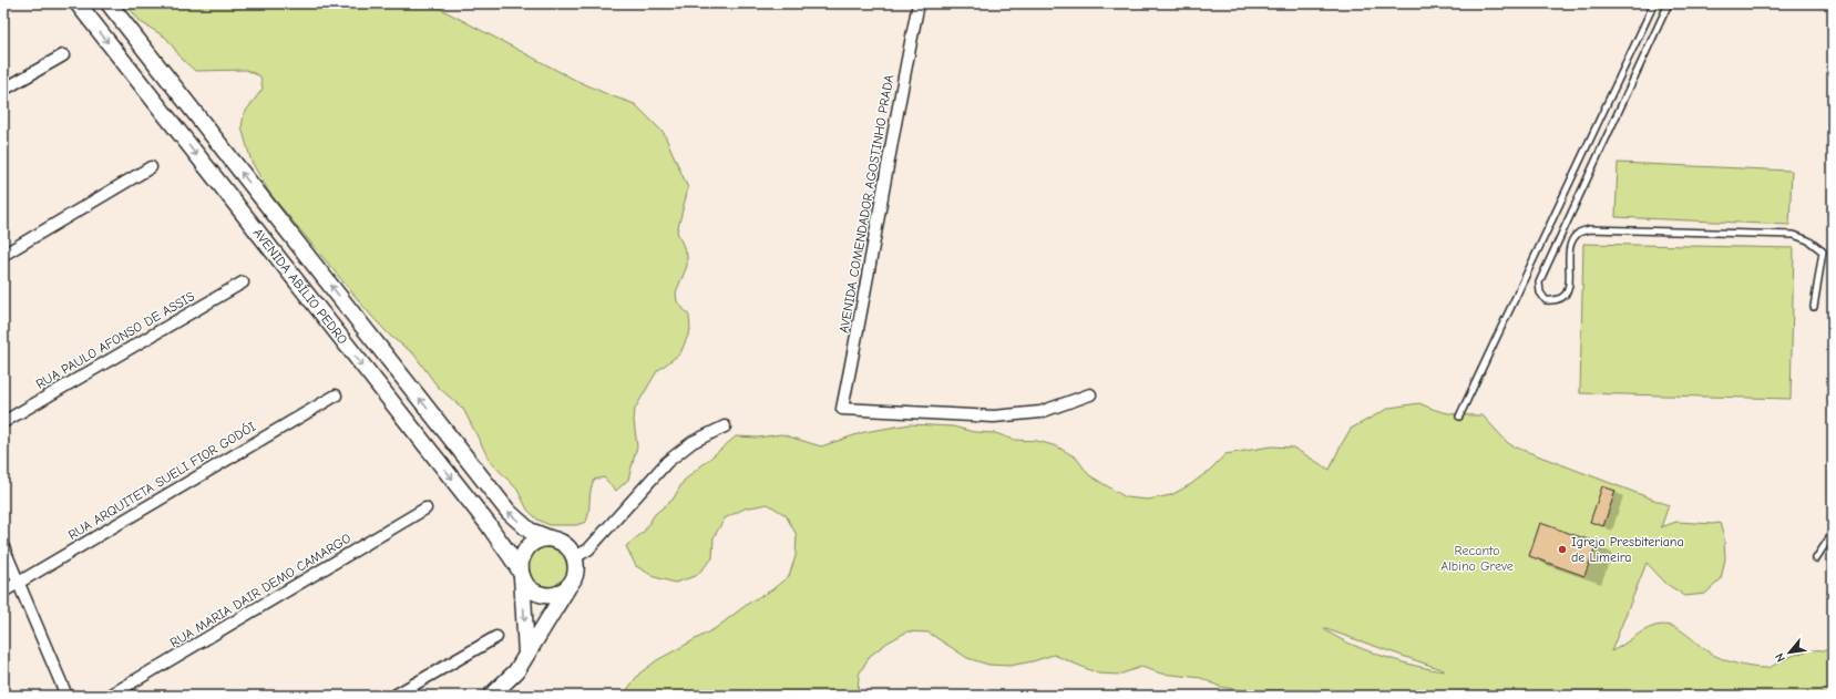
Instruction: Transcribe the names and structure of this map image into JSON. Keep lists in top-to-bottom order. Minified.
{"streets":{"street":["AVENIDA COMENDADOR AGOSTINHO PRADA","AVENIDA ABÍLIO PEDRO","RUA PAULO AFONSO DE ASSIS","RUA ARQUITETA SUELI FIOR GODÓI","RUA MARIA DAIR DEMO CAMARGO"]},"parks":["Recanto Albino Greve"],"places":["Igreja Presbiteriana de Limeira"],"north":"bottom left"}
